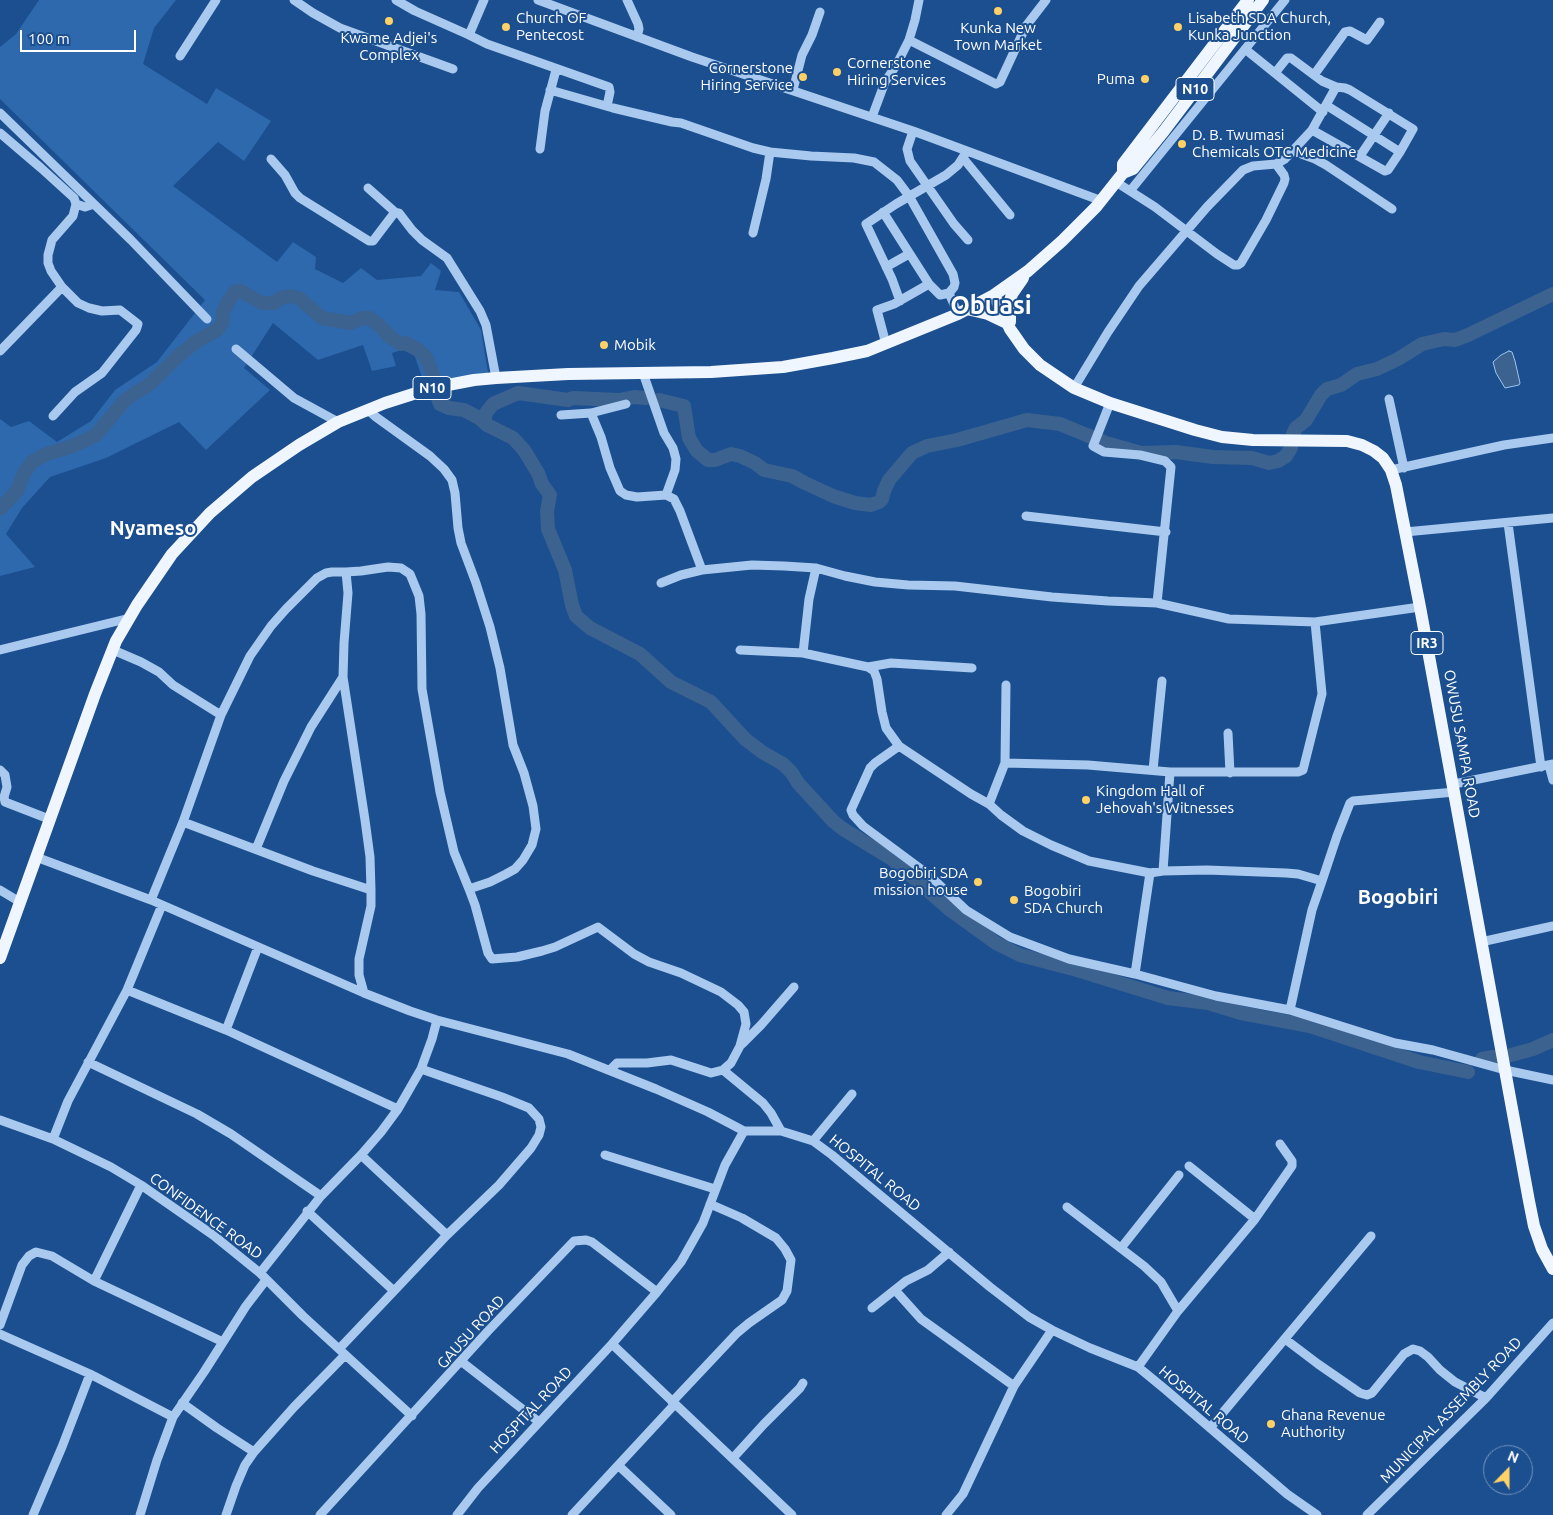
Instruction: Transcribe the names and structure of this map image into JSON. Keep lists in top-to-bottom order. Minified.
{"streets":{"main road":["N10","IR3","OWUSU SAMPA ROAD"],"street":["HOSPITAL ROAD","CONFIDENCE ROAD","GAUSU ROAD","MUNICIPAL ASSEMBLY ROAD"]},"crossings":[["N10","OWUSU SAMPA ROAD"],["HOSPITAL ROAD","GAUSU ROAD"],["CONFIDENCE ROAD","GAUSU ROAD"]],"districts":["Obuasi","Nyameso","Bogobiri"],"places":["Kunka New Town Market","Kwame Adjei's Complex","Church OF Pentecost","Lisabeth SDA Church, Kunka Junction","Cornerstone Hiring Services","Cornerstone Hiring Service","Puma","D. B. Twumasi Chemicals OTC Medicine","Mobik","Kingdom Hall of Jehovah's Witnesses","Bogobiri SDA mission house","Bogobiri SDA Church","Ghana Revenue Authority"],"scale_bar":"100 m","north":"top"}
